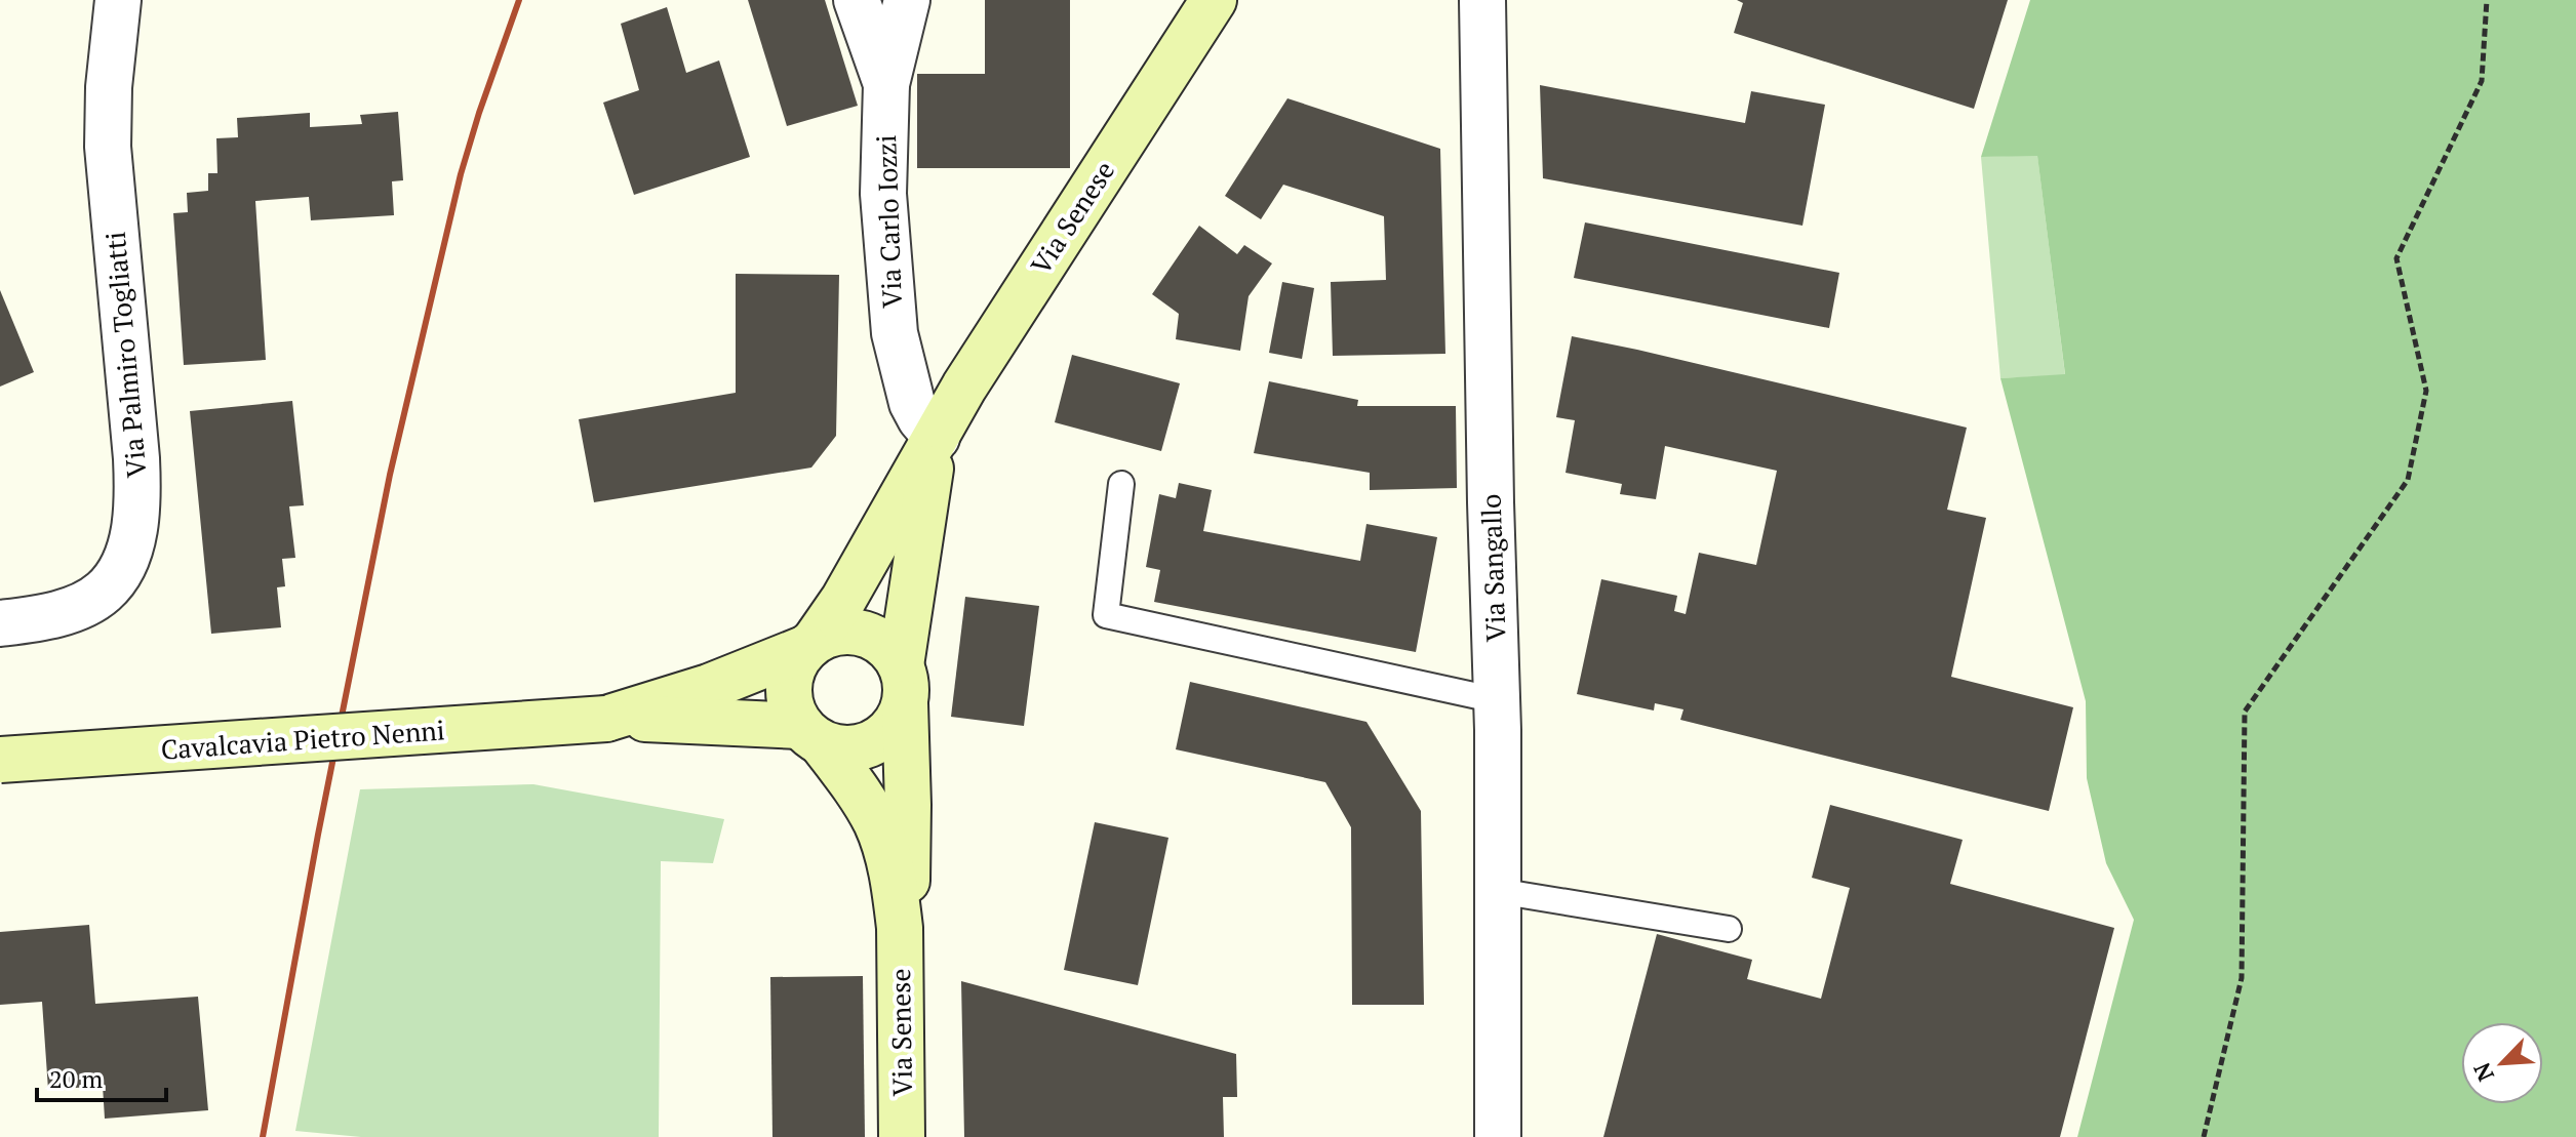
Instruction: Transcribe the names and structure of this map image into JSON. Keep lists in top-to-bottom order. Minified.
{"streets":{"main road":["Via Senese","Cavalcavia Pietro Nenni"],"street":["Via Carlo Iozzi","Via Palmiro Togliatti","Via Sangallo"]},"crossings":[["Via Senese","Via Carlo Iozzi"],["Via Senese","Cavalcavia Pietro Nenni"]],"scale_bar":"20 m","north":"bottom left"}
